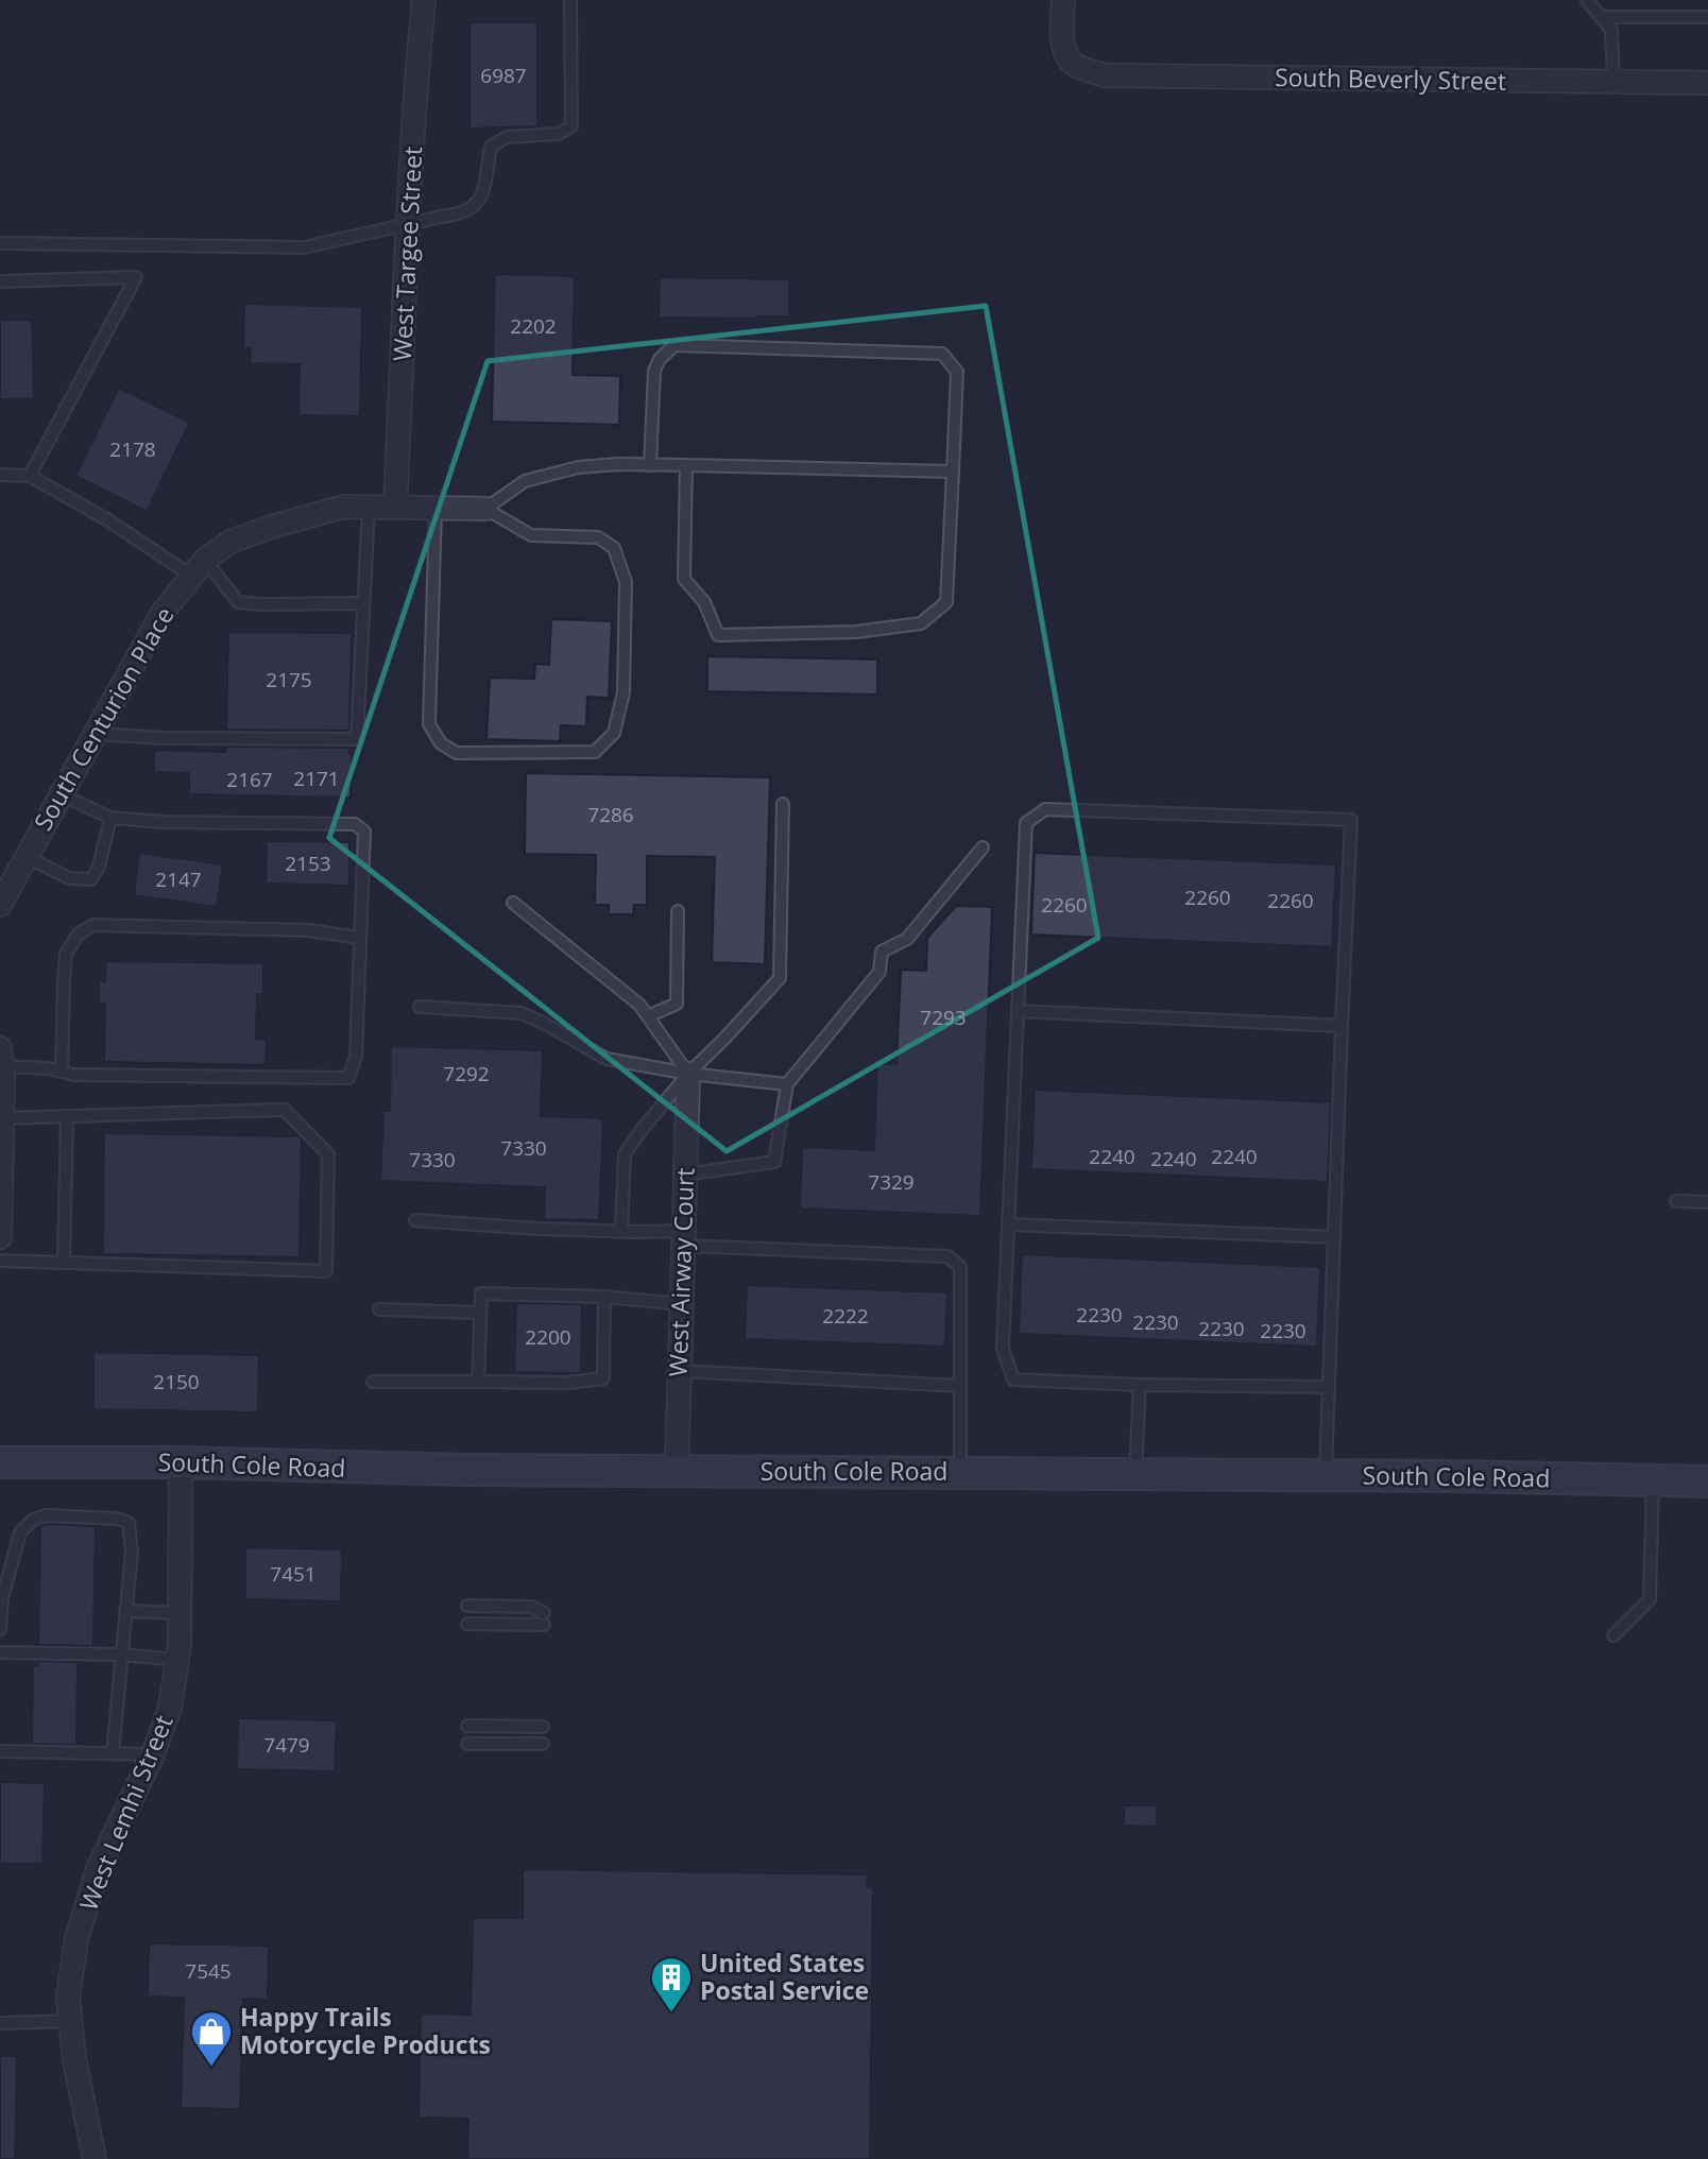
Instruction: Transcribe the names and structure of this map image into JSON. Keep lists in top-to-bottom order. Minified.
{"streets":{"main road":["South Cole Road"],"street":["South Beverly Street","West Targee Street","South Centurion Place","West Airway Court","West Lemhi Street"]},"crossings":[["West Targee Street","South Centurion Place"],["West Airway Court","South Cole Road"],["South Cole Road","West Lemhi Street"]],"places":{"building":["United States Postal Service"],"shop":["Happy Trails Motorcycle Products"]},"house_numbers":["6987","2202","2178","2175","2171","2167","7286","2153","2147","2260","2260","2260","7293","7292","7330","2240","2240","2240","7330","7329","2230","2222","2230","2230","2230","2200","2150","7451","7479","7545"]}
